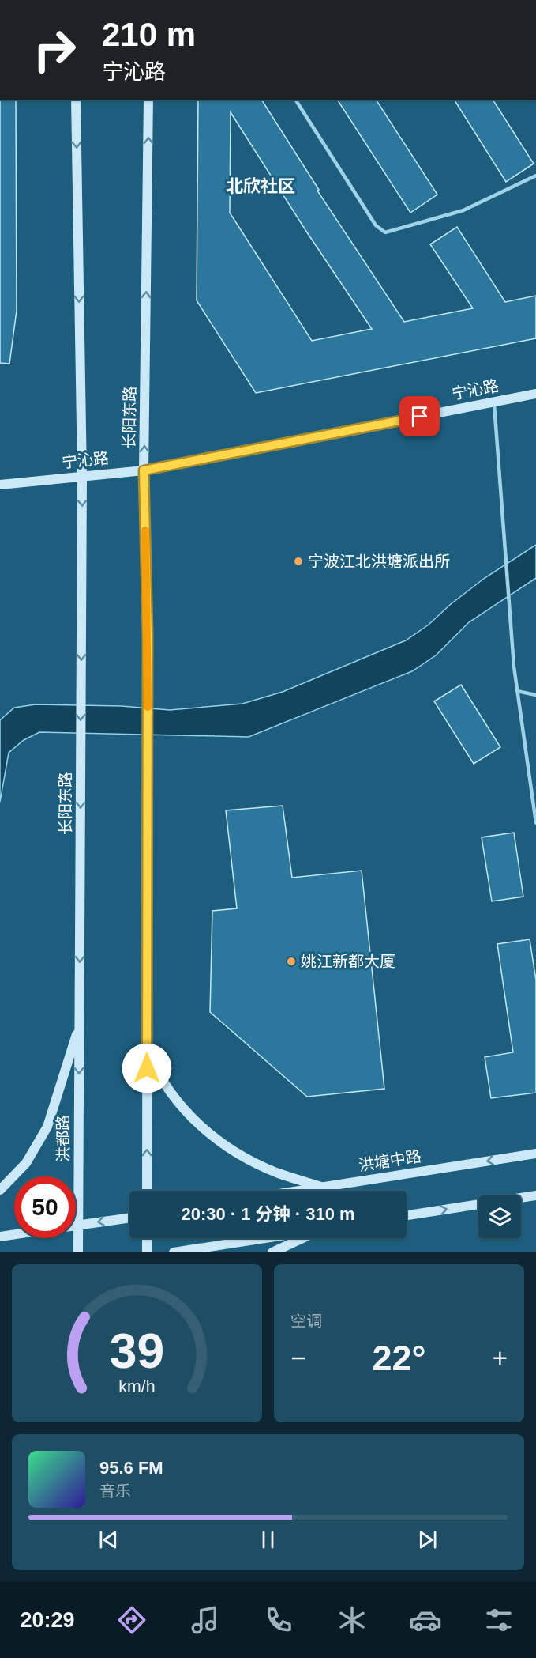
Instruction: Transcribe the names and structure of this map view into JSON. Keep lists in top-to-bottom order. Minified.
{"streets":{"main road":["宁沁路","长阳东路","洪都路","洪塘中路"]},"crossings":[["宁沁路","长阳东路"],["长阳东路","洪都路"]],"districts":["北欣社区"],"places":["宁波江北洪塘派出所","姚江新都大厦"],"page":{"turn":["210 m","宁沁路"],"limit":"50","trip":"20:30 · 1 分钟 · 310 m","tile":"空调","heat":["−","22°","+"],"song":["95.6 FM","音乐"],"tabs":"20:29","gauge":["39","km/h"]}}
